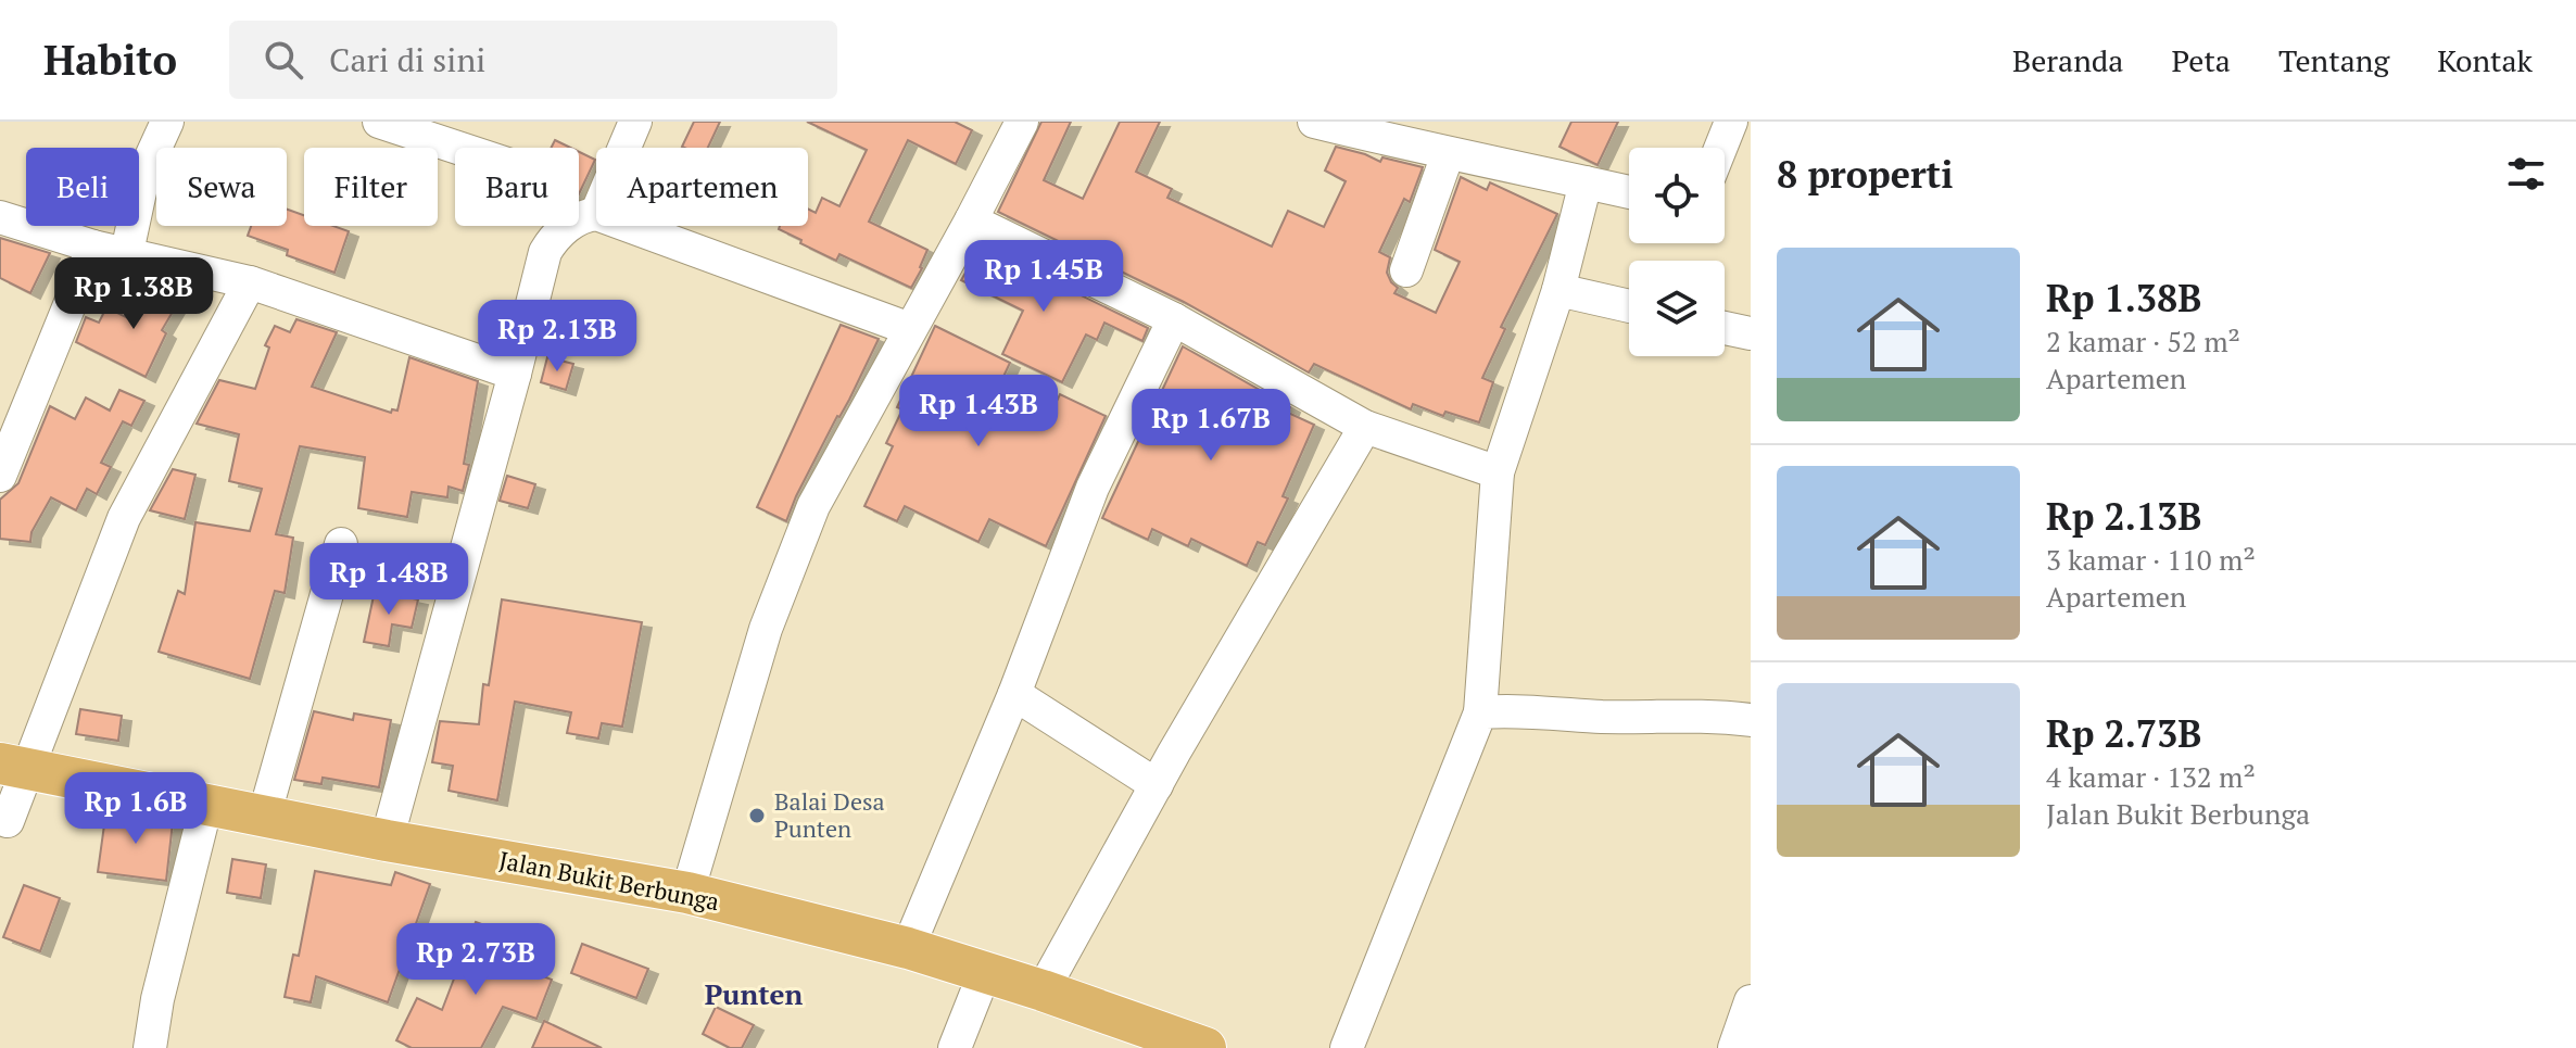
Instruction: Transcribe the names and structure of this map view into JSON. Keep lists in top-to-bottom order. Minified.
{"streets":{"main road":["Jalan Bukit Berbunga"]},"districts":["Punten"],"places":["Balai Desa Punten"],"page":{"header":"Habito","search":"Cari di sini","nav":["Beranda","Peta","Tentang","Kontak"],"heading":"8 properti","chip":["Beli","Sewa","Filter","Baru","Apartemen"],"list":[{"name":"Rp 1.38B","note":"2 kamar · 52 m² · Apartemen"},{"name":"Rp 2.13B","note":"3 kamar · 110 m² · Apartemen"},{"name":"Rp 2.73B","note":"4 kamar · 132 m² · Jalan Bukit Berbunga"}],"price":["Rp 1.45B","Rp 1.38B","Rp 2.13B","Rp 1.43B","Rp 1.67B","Rp 1.48B","Rp 1.6B","Rp 2.73B"]}}
